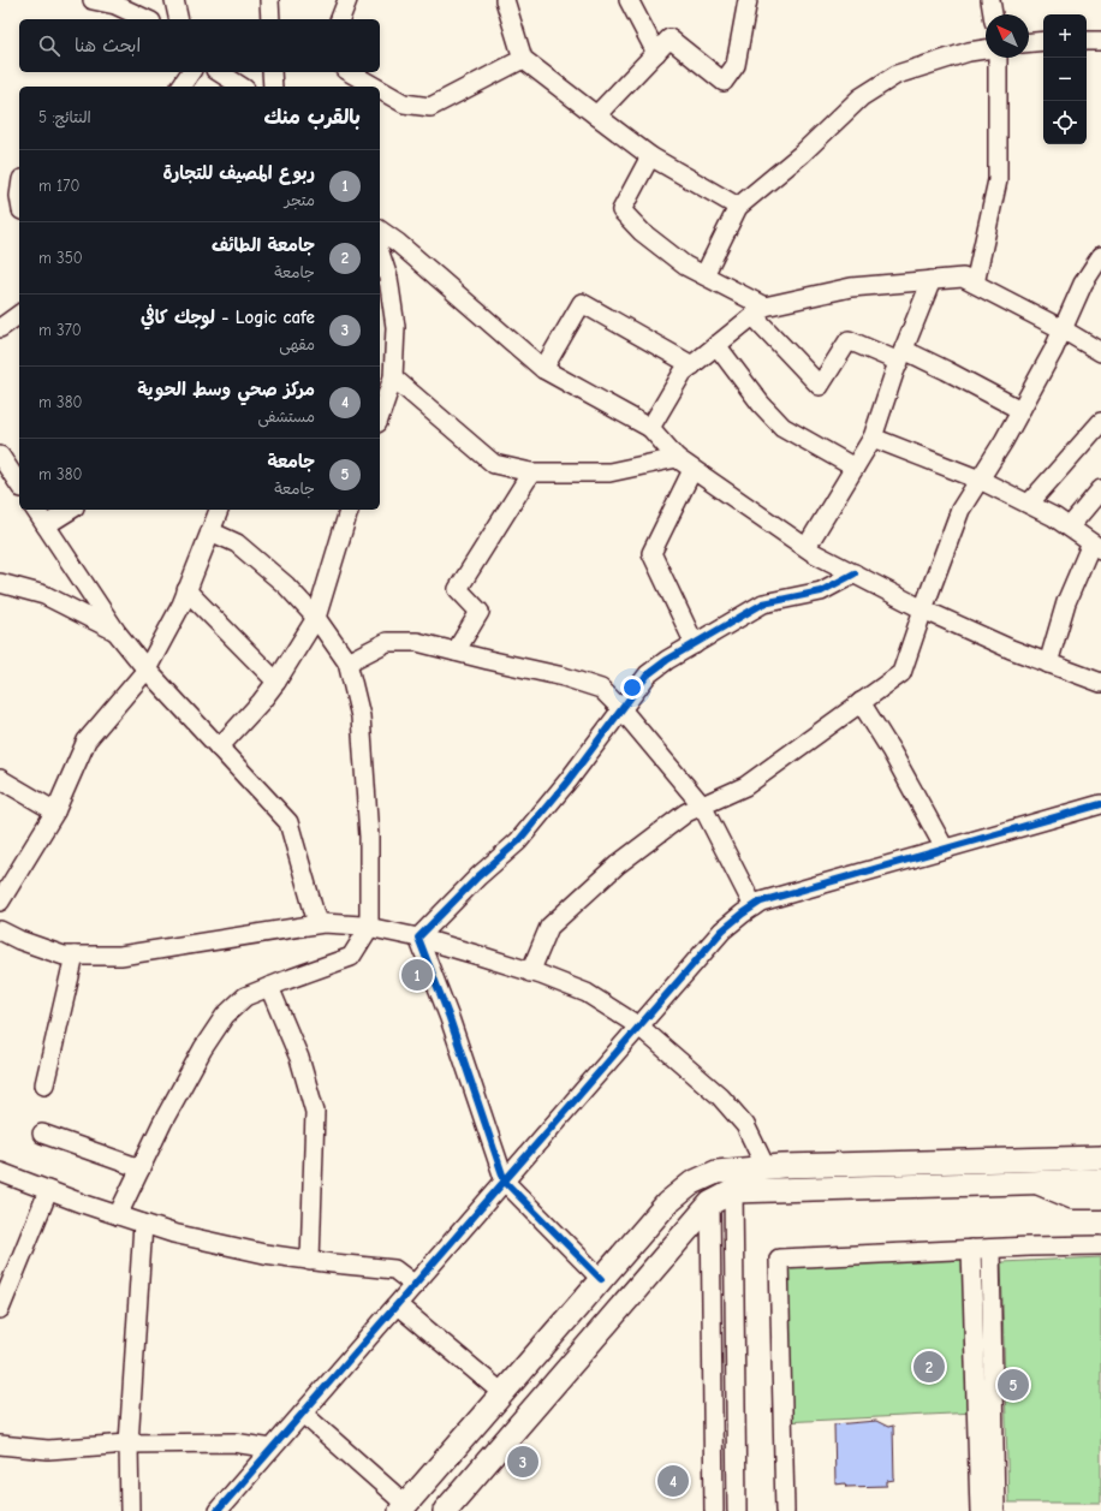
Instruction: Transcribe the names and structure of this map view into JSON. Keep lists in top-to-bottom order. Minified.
{"north":"top left","page":{"map_buttons":["+","−"],"search":"ابحث هنا","heading":["بالقرب منك","النتائج: 5"],"list":[{"mark":"1","name":"ربوع المصيف للتجارة","note":"متجر","value":"170 m"},{"mark":"2","name":"جامعة الطائف","note":"جامعة","value":"350 m"},{"mark":"3","name":"Logic cafe - لوجك كافي","note":"مقهى","value":"370 m"},{"mark":"4","name":"مركز صحي وسط الحوية","note":"مستشفى","value":"380 m"},{"mark":"5","name":"جامعة","note":"جامعة","value":"380 m"}],"pins":["1","2","5","3","4"]}}
